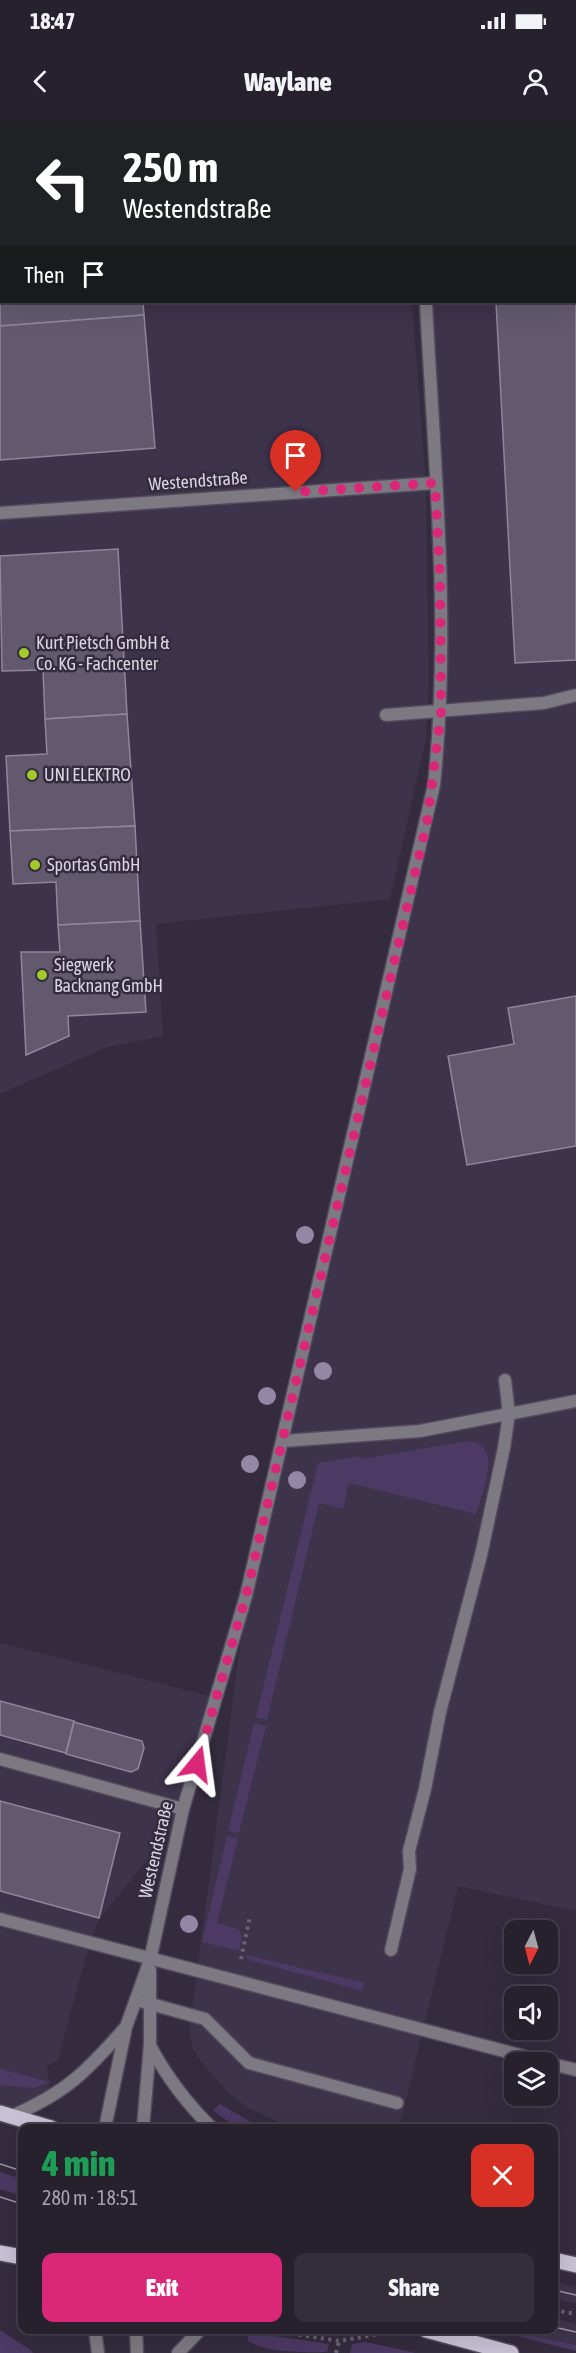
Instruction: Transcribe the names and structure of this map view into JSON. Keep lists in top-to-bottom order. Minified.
{"streets":{"street":["Westendstraße"]},"places":["Kurt Pietsch GmbH & Co. KG - Fachcenter","UNI ELEKTRO","Sportas GmbH","Siegwerk Backnang GmbH"],"north":"bottom","page":{"status":"18:47","header":"Waylane","turn":["250 m","Westendstraße"],"then":"Then","heading":["4 min","280 m · 18:51"],"buttons":["Exit","Share"]}}
